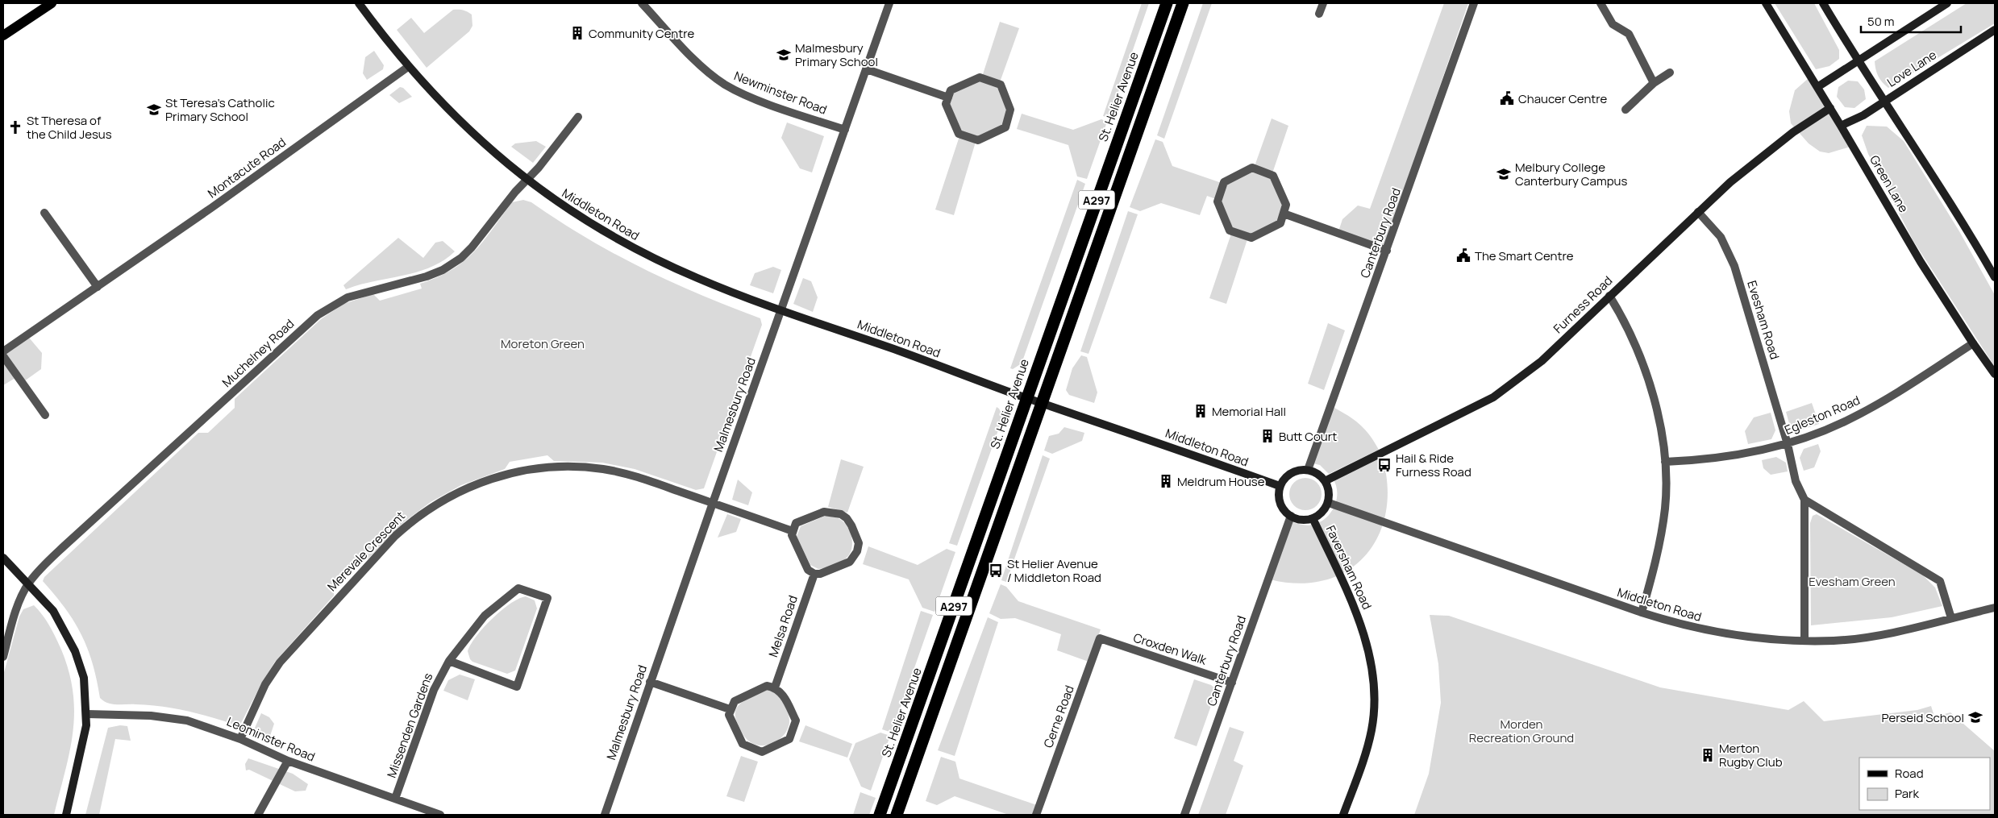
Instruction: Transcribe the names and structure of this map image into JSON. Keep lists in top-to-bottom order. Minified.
{"streets":{"highway":["St. Helier Avenue","A297"],"street":["Love Lane","Newminster Road","Montacute Road","Green Lane","Middleton Road","Canterbury Road","Furness Road","Evesham Road","Muchelney Road","Malmesbury Road","Egleston Road","Merevale Crescent","Faversham Road","Melsa Road","Croxden Walk","Cerne Road","Missenden Gardens","Leominster Road"]},"crossings":[["Love Lane","Green Lane"],["Newminster Road","Malmesbury Road"],["St. Helier Avenue","Middleton Road"],["Montacute Road","Middleton Road"],["Green Lane","Furness Road"],["Green Lane","Egleston Road"],["A297","Middleton Road"],["Middleton Road","Canterbury Road"],["Middleton Road","Furness Road"],["Middleton Road","Muchelney Road"],["Middleton Road","Malmesbury Road"],["Middleton Road","Faversham Road"],["Canterbury Road","Furness Road"],["Canterbury Road","Faversham Road"],["Canterbury Road","Croxden Walk"],["Furness Road","Evesham Road"],["Furness Road","Faversham Road"],["Evesham Road","Egleston Road"],["Malmesbury Road","Merevale Crescent"],["Merevale Crescent","Melsa Road"],["Merevale Crescent","Leominster Road"],["Croxden Walk","Cerne Road"],["Missenden Gardens","Leominster Road"]],"parks":["Moreton Green","Evesham Green","Morden Recreation Ground"],"places":{"building":["Community Centre","Memorial Hall","Butt Court","Meldrum House","Merton Rugby Club"],"school or university":["Malmesbury Primary School","St Teresa's Catholic Primary School","Melbury College Canterbury Campus","Perseid School"],"public building":["Chaucer Centre","The Smart Centre"],"church":["St Theresa of the Child Jesus"],"bus stop":["Hail & Ride Furness Road","St Helier Avenue / Middleton Road"]},"legend":["Road","Park"],"scale_bar":"50 m"}
